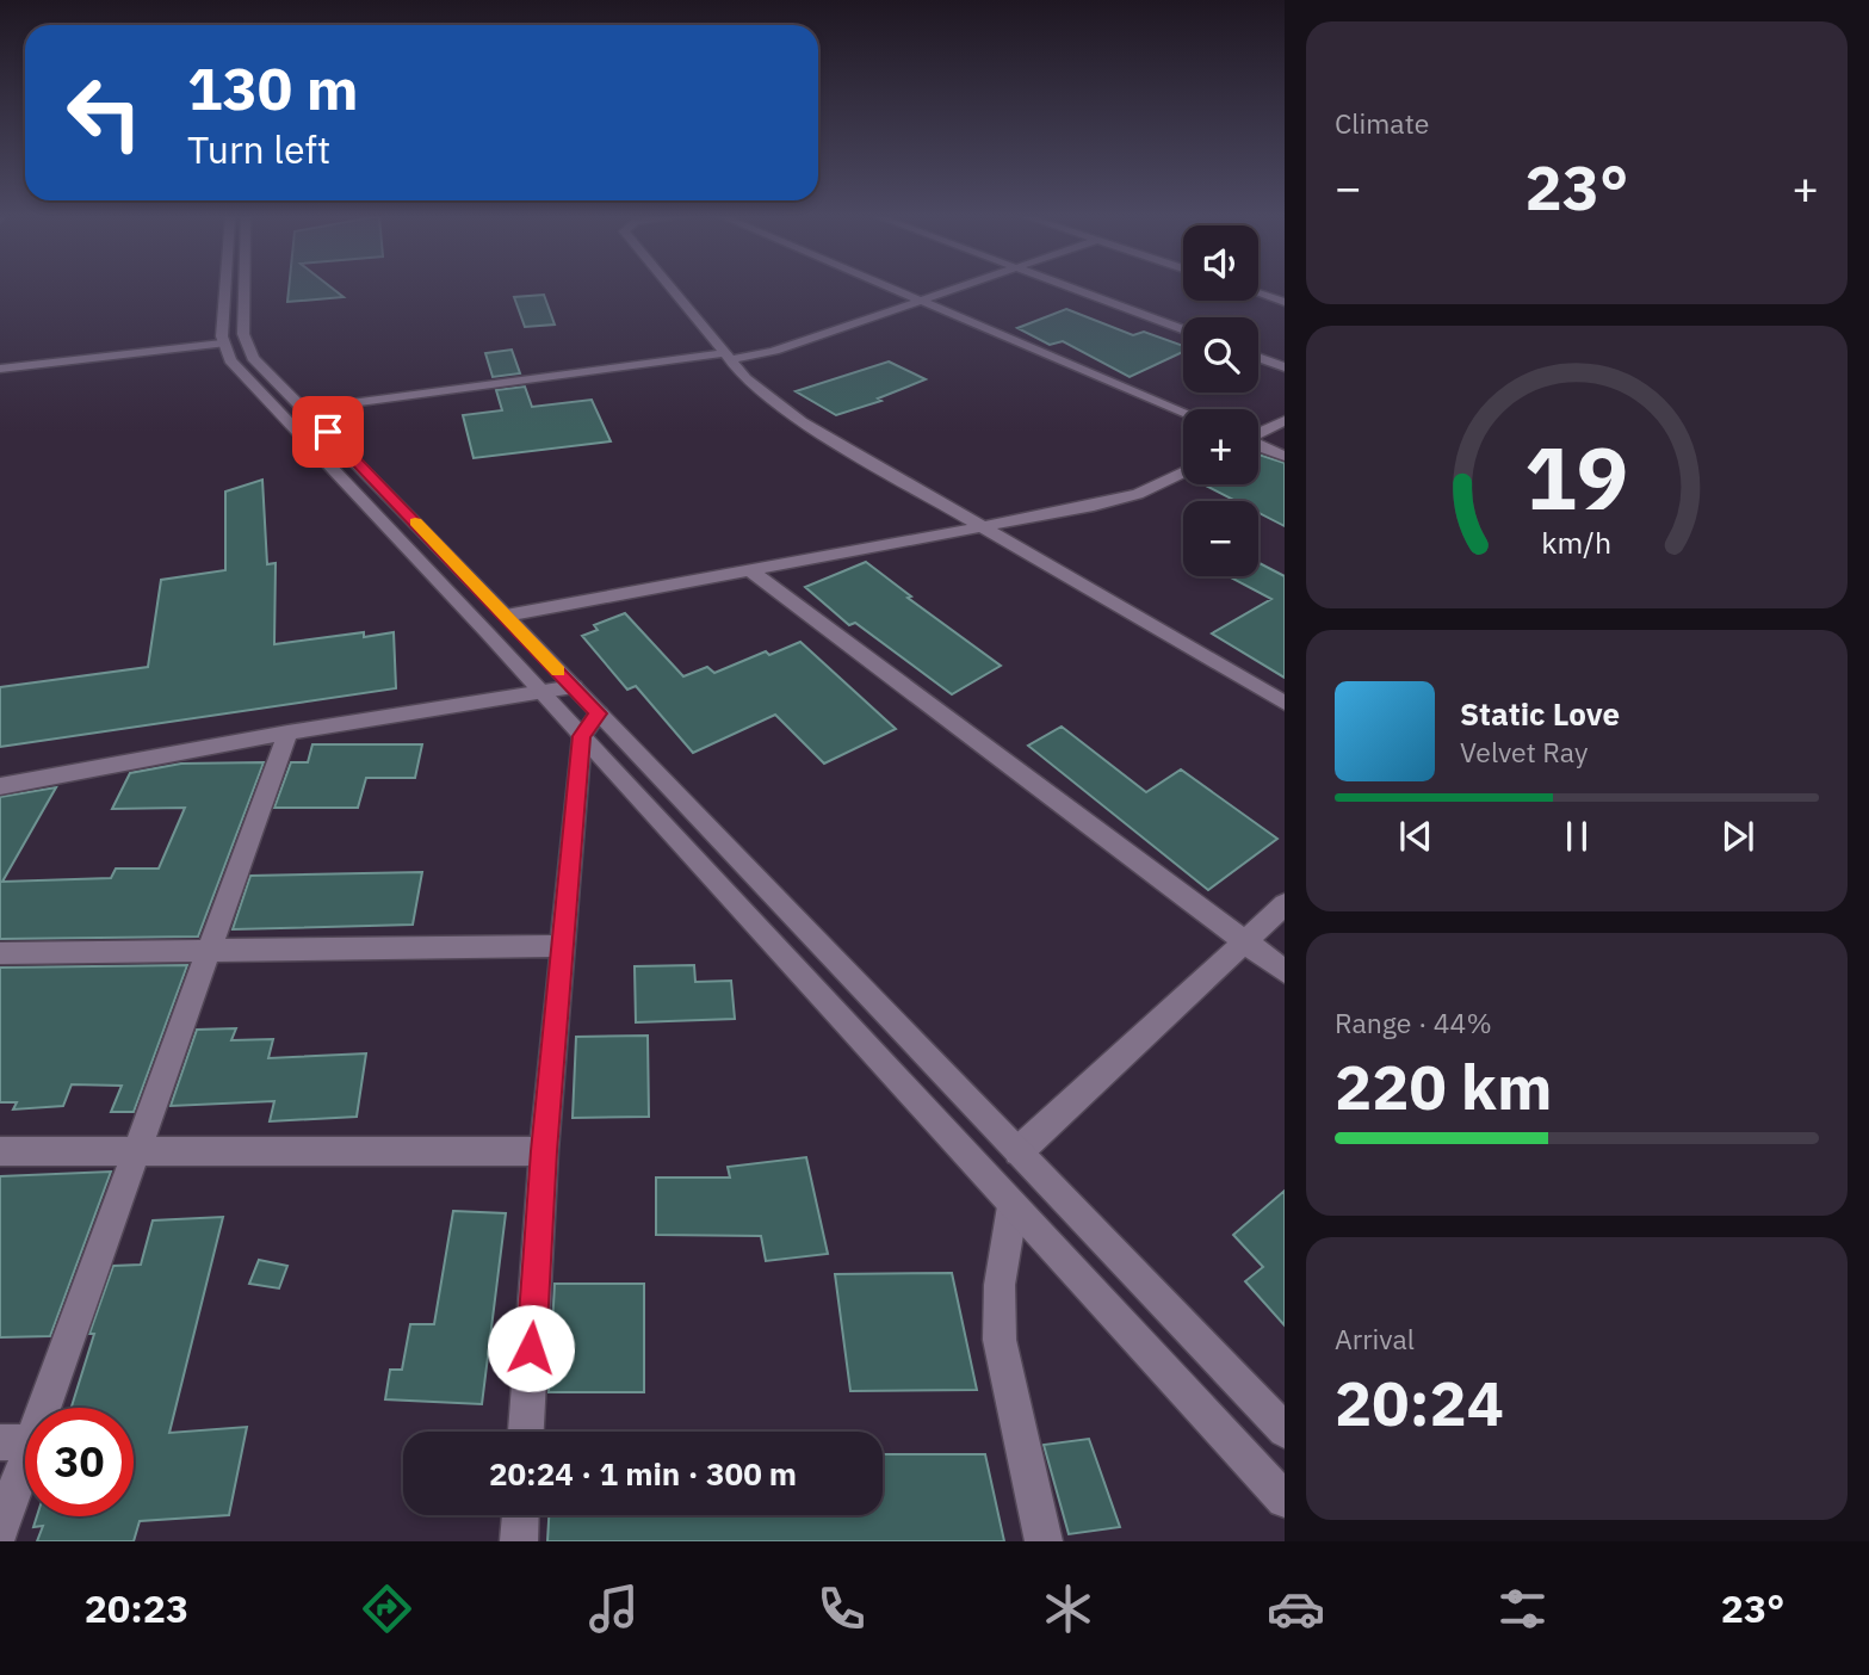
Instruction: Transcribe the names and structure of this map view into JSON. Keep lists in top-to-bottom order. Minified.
{"page":{"tile":["Climate",["Range · 44%","220 km"],["Arrival","20:24"]],"turn":["130 m","Turn left"],"heat":["−","23°","+"],"map_buttons":["+","−"],"song":["Static Love","Velvet Ray"],"limit":"30","trip":"20:24 · 1 min · 300 m","tabs":["20:23","23°"],"gauge":["19","km/h"]}}
